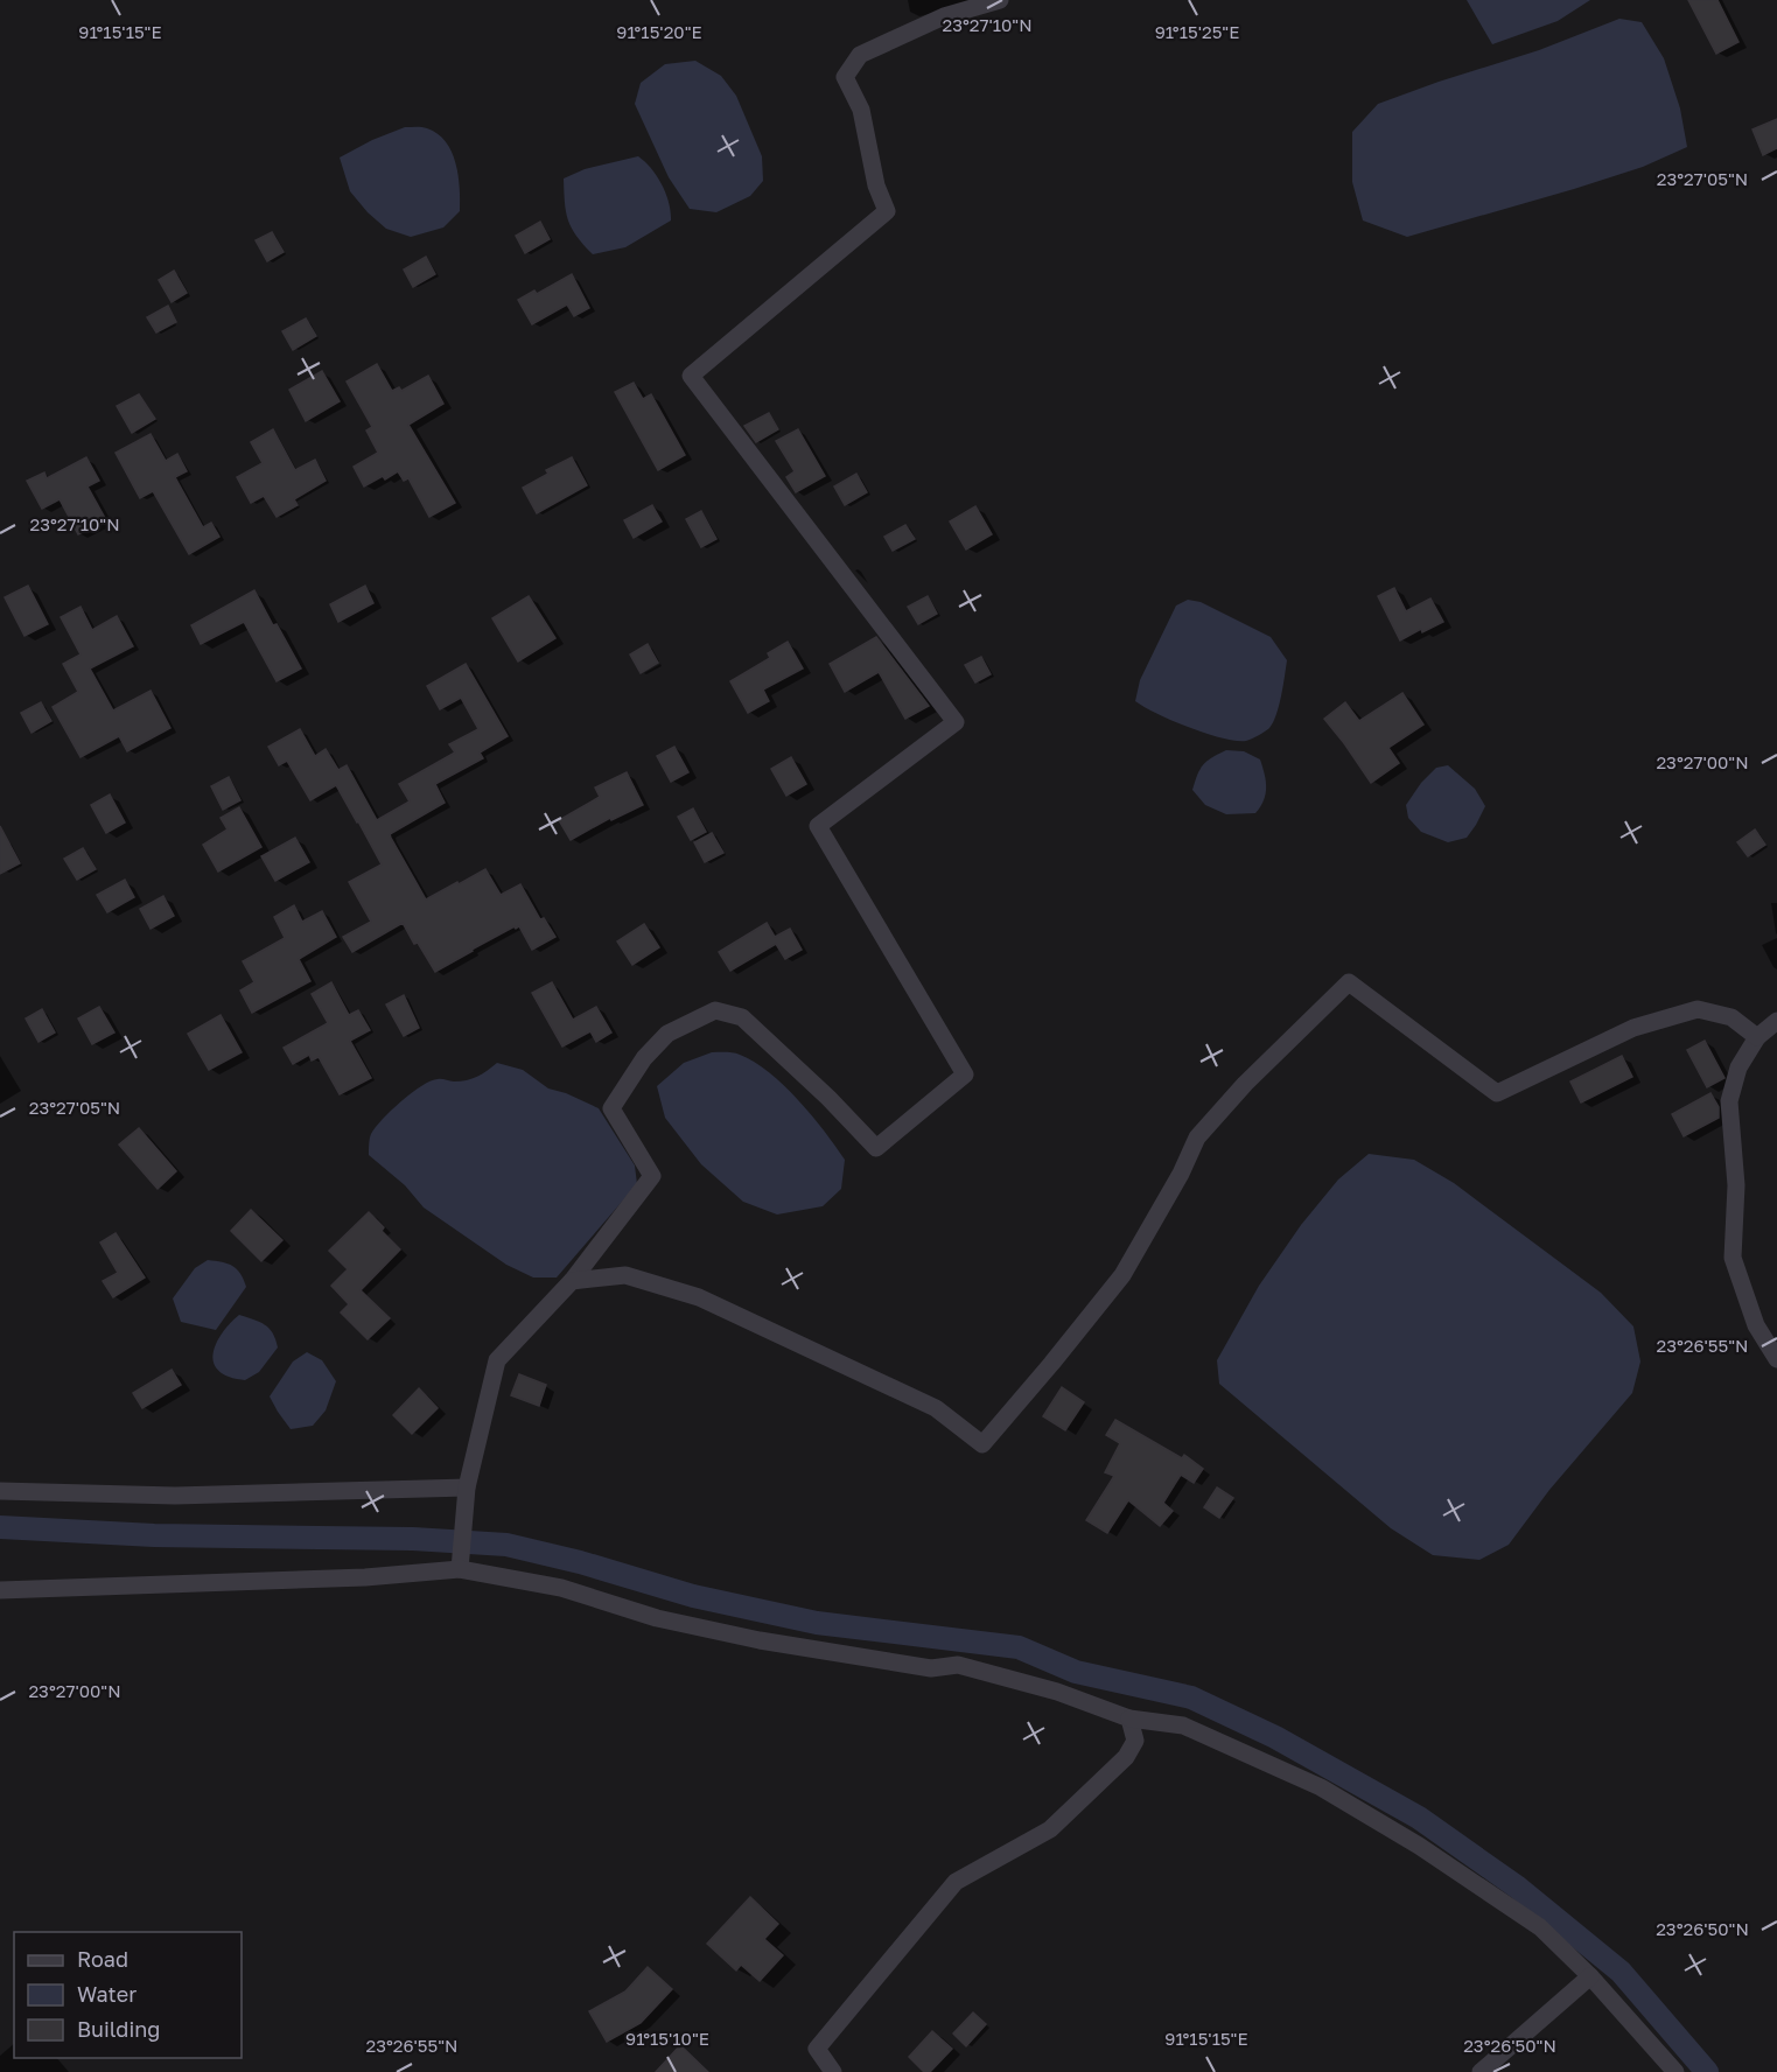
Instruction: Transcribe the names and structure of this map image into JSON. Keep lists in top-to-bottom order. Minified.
{"legend":["Road","Water","Building"],"coordinates":["23°27'10\"N","91°15'15\"E","91°15'20\"E","91°15'25\"E","23°27'05\"N","23°27'00\"N","23°26'55\"N","23°26'50\"N","91°15'10\"E"]}
